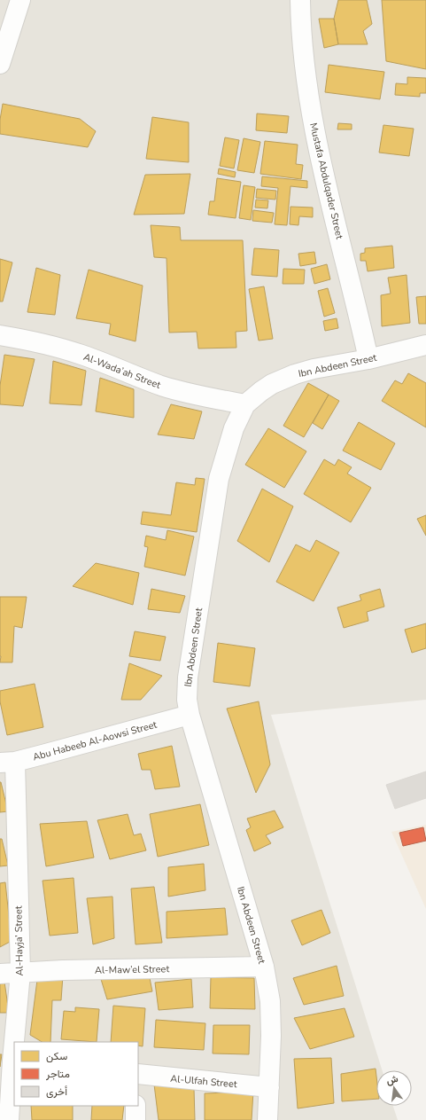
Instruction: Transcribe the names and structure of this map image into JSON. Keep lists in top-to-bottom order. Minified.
{"streets":{"street":["Mustafa Abdulqader Street","Ibn Abdeen Street","Al-Wada’ah Street","Abu Habeeb Al-Aowsi Street","Al-Hayja’ Street","Al-Maw’el Street","Al-Ulfah Street"]},"crossings":[["Mustafa Abdulqader Street","Ibn Abdeen Street"],["Ibn Abdeen Street","Al-Wada’ah Street"],["Ibn Abdeen Street","Abu Habeeb Al-Aowsi Street"],["Ibn Abdeen Street","Al-Maw’el Street"],["Ibn Abdeen Street","Al-Ulfah Street"],["Abu Habeeb Al-Aowsi Street","Al-Hayja’ Street"],["Al-Hayja’ Street","Al-Maw’el Street"]],"legend":["سكن","متاجر","أخرى"],"north":"top"}
